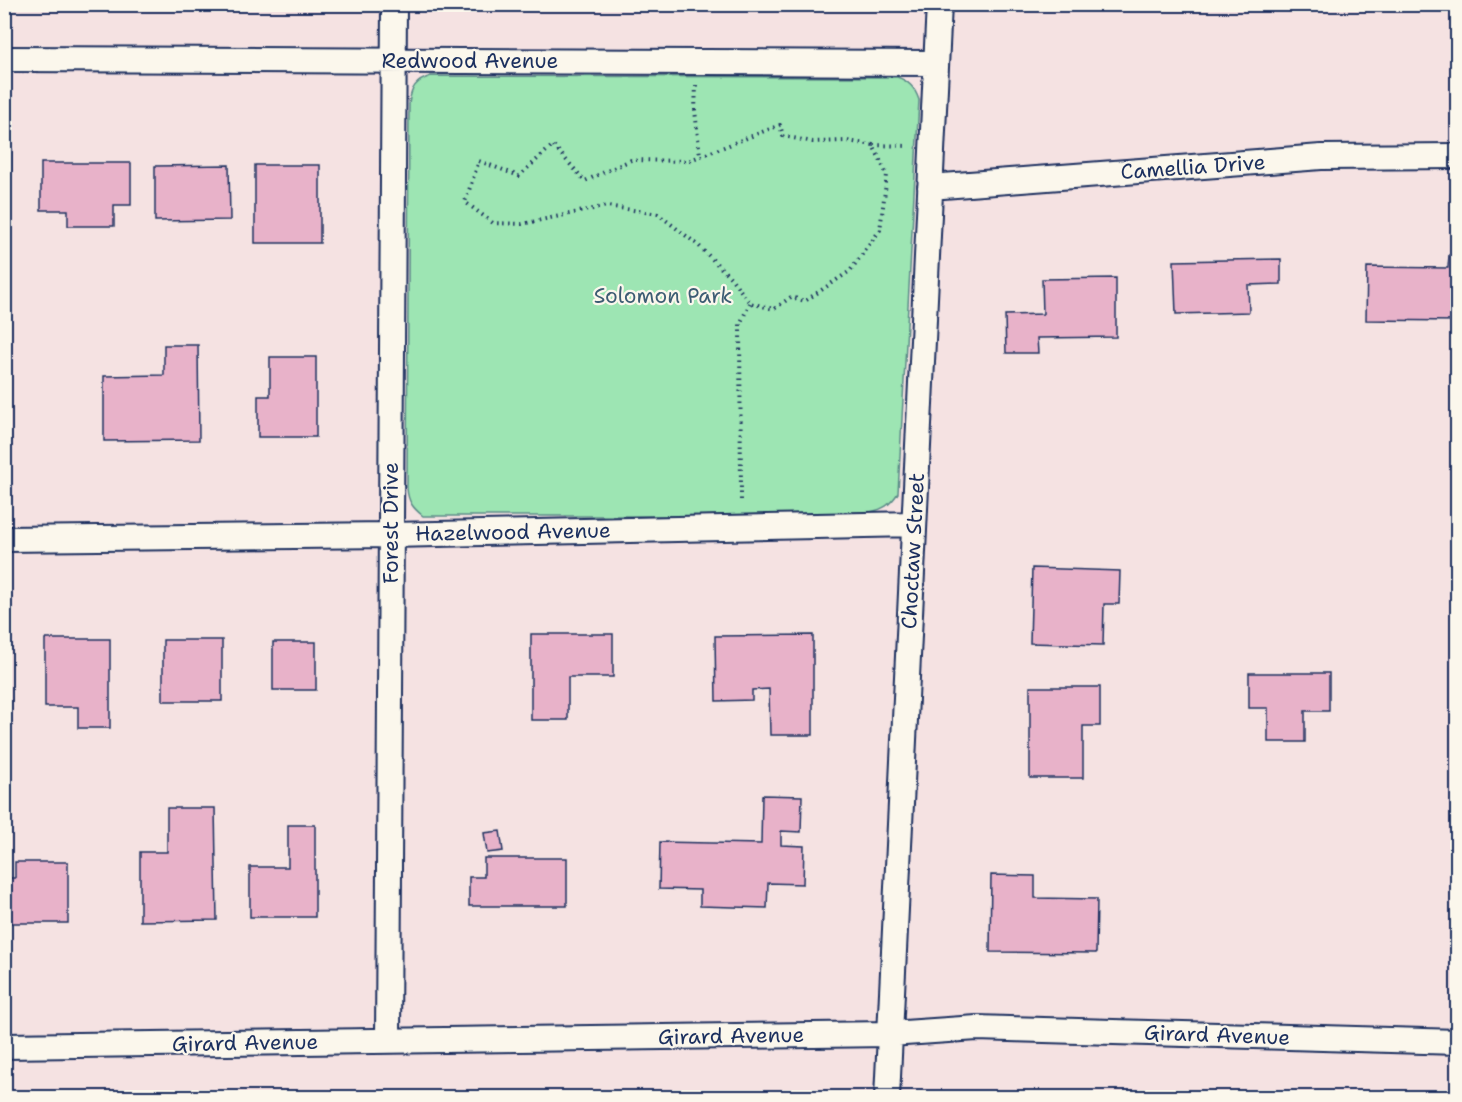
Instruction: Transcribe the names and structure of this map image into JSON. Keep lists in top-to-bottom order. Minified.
{"streets":{"street":["Redwood Avenue","Camellia Drive","Forest Drive","Hazelwood Avenue","Choctaw Street","Girard Avenue"]},"crossings":[["Redwood Avenue","Forest Drive"],["Redwood Avenue","Choctaw Street"],["Camellia Drive","Choctaw Street"],["Forest Drive","Hazelwood Avenue"],["Forest Drive","Girard Avenue"],["Hazelwood Avenue","Choctaw Street"],["Choctaw Street","Girard Avenue"]],"parks":["Solomon Park"]}
